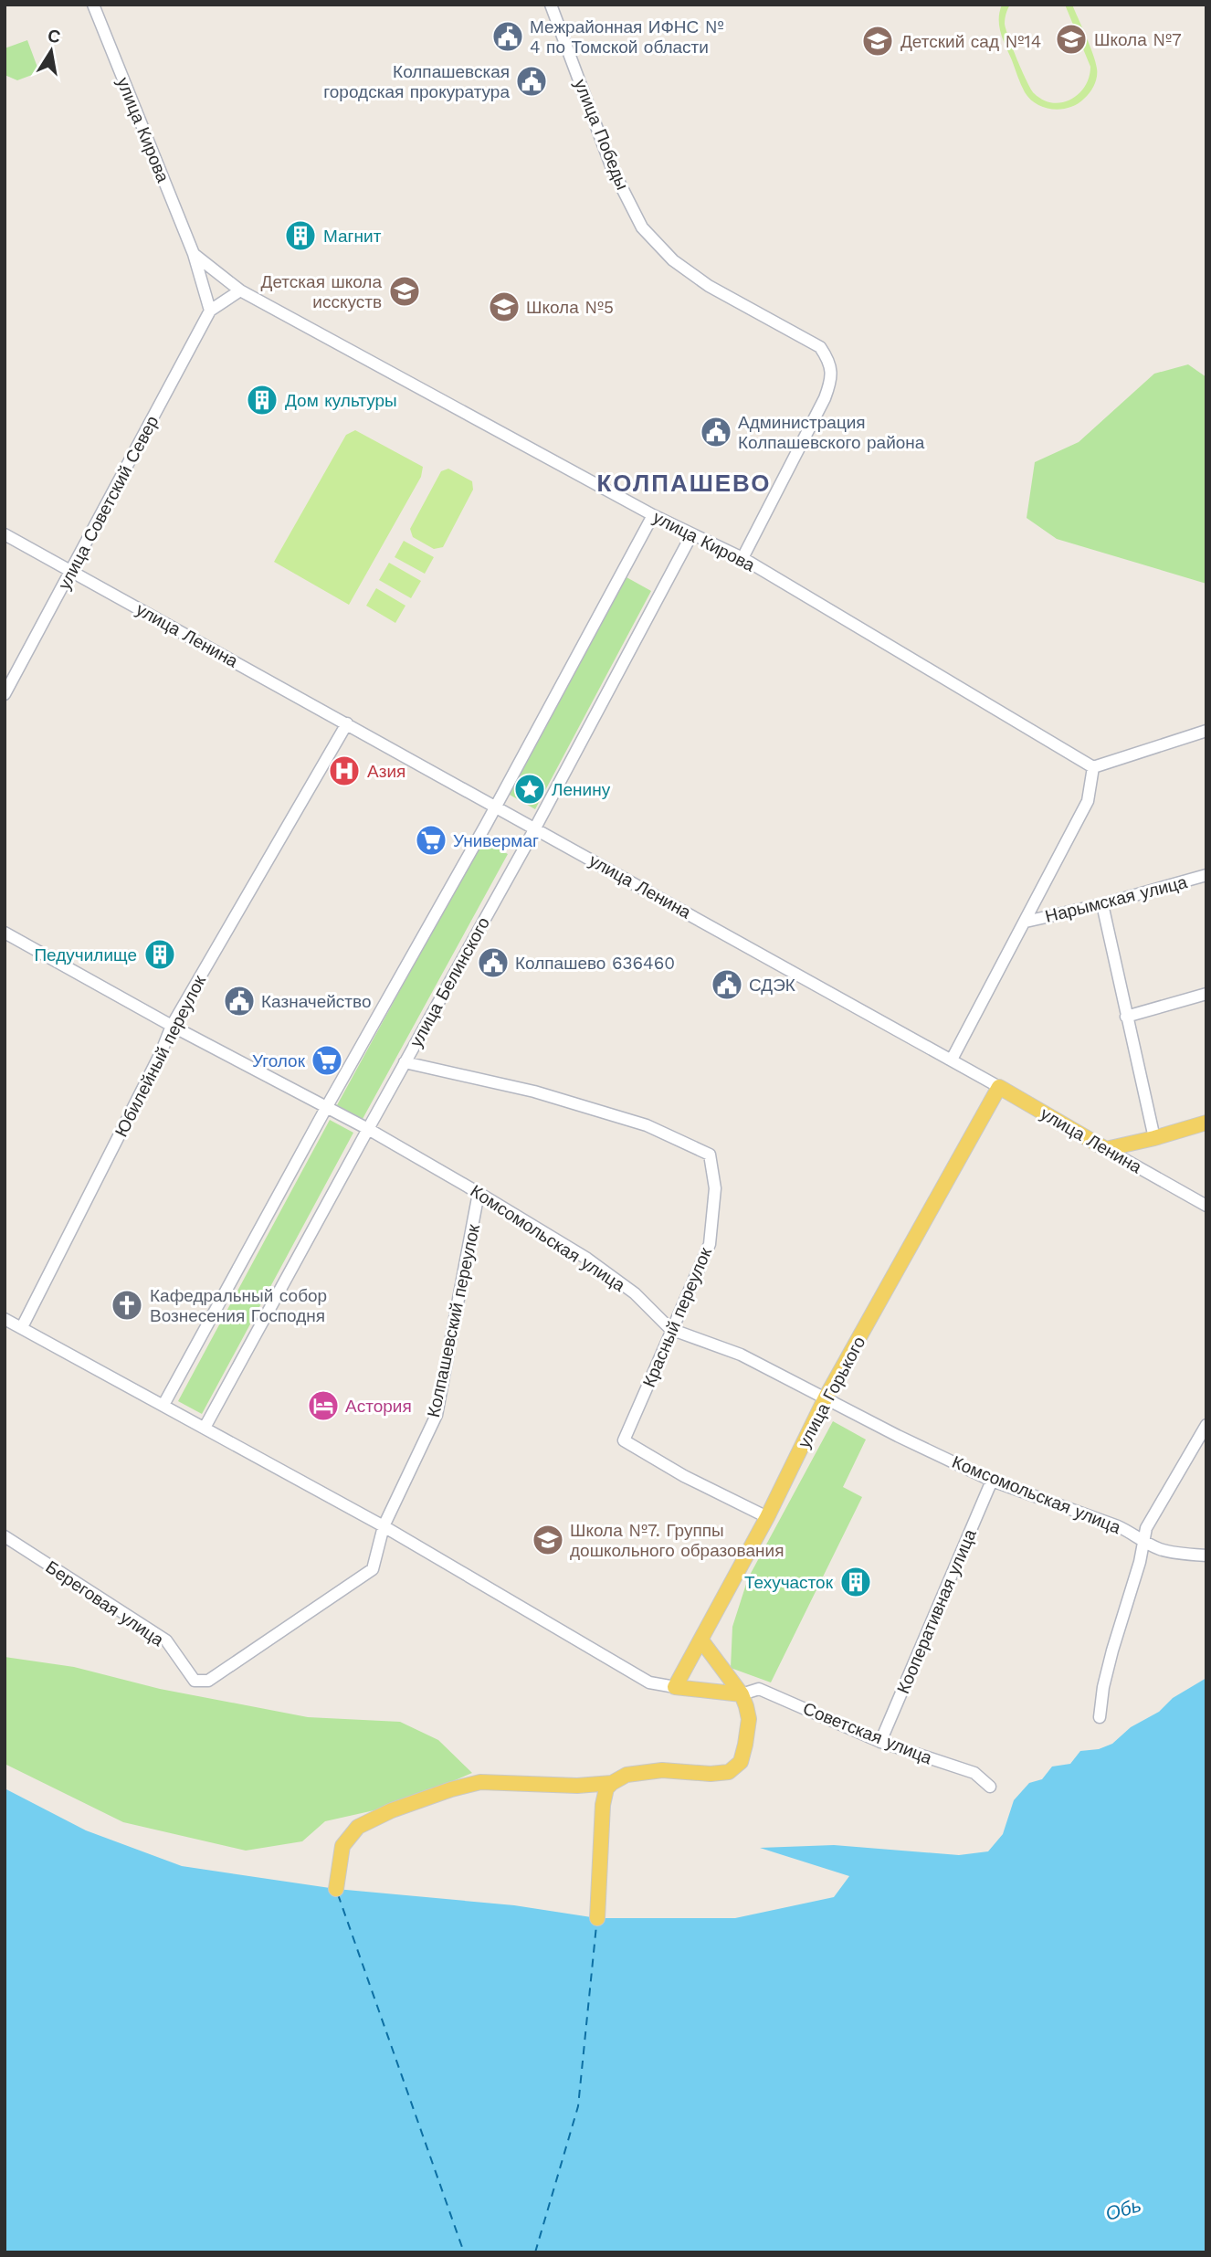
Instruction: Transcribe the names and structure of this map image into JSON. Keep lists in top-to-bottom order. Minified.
{"streets":{"main road":["улица Ленина","улица Горького"],"street":["улица Кирова","улица Победы","улица Советский Север","Нарымская улица","улица Белинского","Юбилейный переулок","Комсомольская улица","Красный переулок","Колпашевский переулок","Береговая улица","Кооперативная улица","Советская улица"]},"crossings":[["улица Кирова","улица Победы"],["улица Кирова","улица Советский Север"],["улица Кирова","улица Белинского"],["улица Советский Север","улица Ленина"],["улица Ленина","улица Белинского"],["улица Ленина","Юбилейный переулок"],["улица Ленина","улица Горького"],["улица Белинского","Комсомольская улица"],["улица Белинского","Красный переулок"],["Юбилейный переулок","Комсомольская улица"],["Комсомольская улица","Красный переулок"],["Комсомольская улица","Колпашевский переулок"],["Комсомольская улица","улица Горького"],["Комсомольская улица","Кооперативная улица"],["Красный переулок","улица Горького"],["Колпашевский переулок","Береговая улица"],["Кооперативная улица","Советская улица"]],"districts":["КОЛПАШЕВО"],"water":["Обь"],"places":{"public building":["Межрайонная ИФНС № 4 по Томской области","Колпашевская городская прокуратура","Администрация Колпашевского района","Колпашево 636460","СДЭК","Казначейство"],"school or university":["Школа №7","Детский сад №14","Детская школа исскуств","Школа №5","Школа №7. Группы дошкольного образования"],"building":["Магнит","Дом культуры","Педучилище","Техучасток"],"hospital":["Азия"],"place":["Ленину"],"supermarket":["Универмаг","Уголок"],"church":["Кафедральный собор Вознесения Господня"],"hotel":["Астория"]},"north":"top"}
